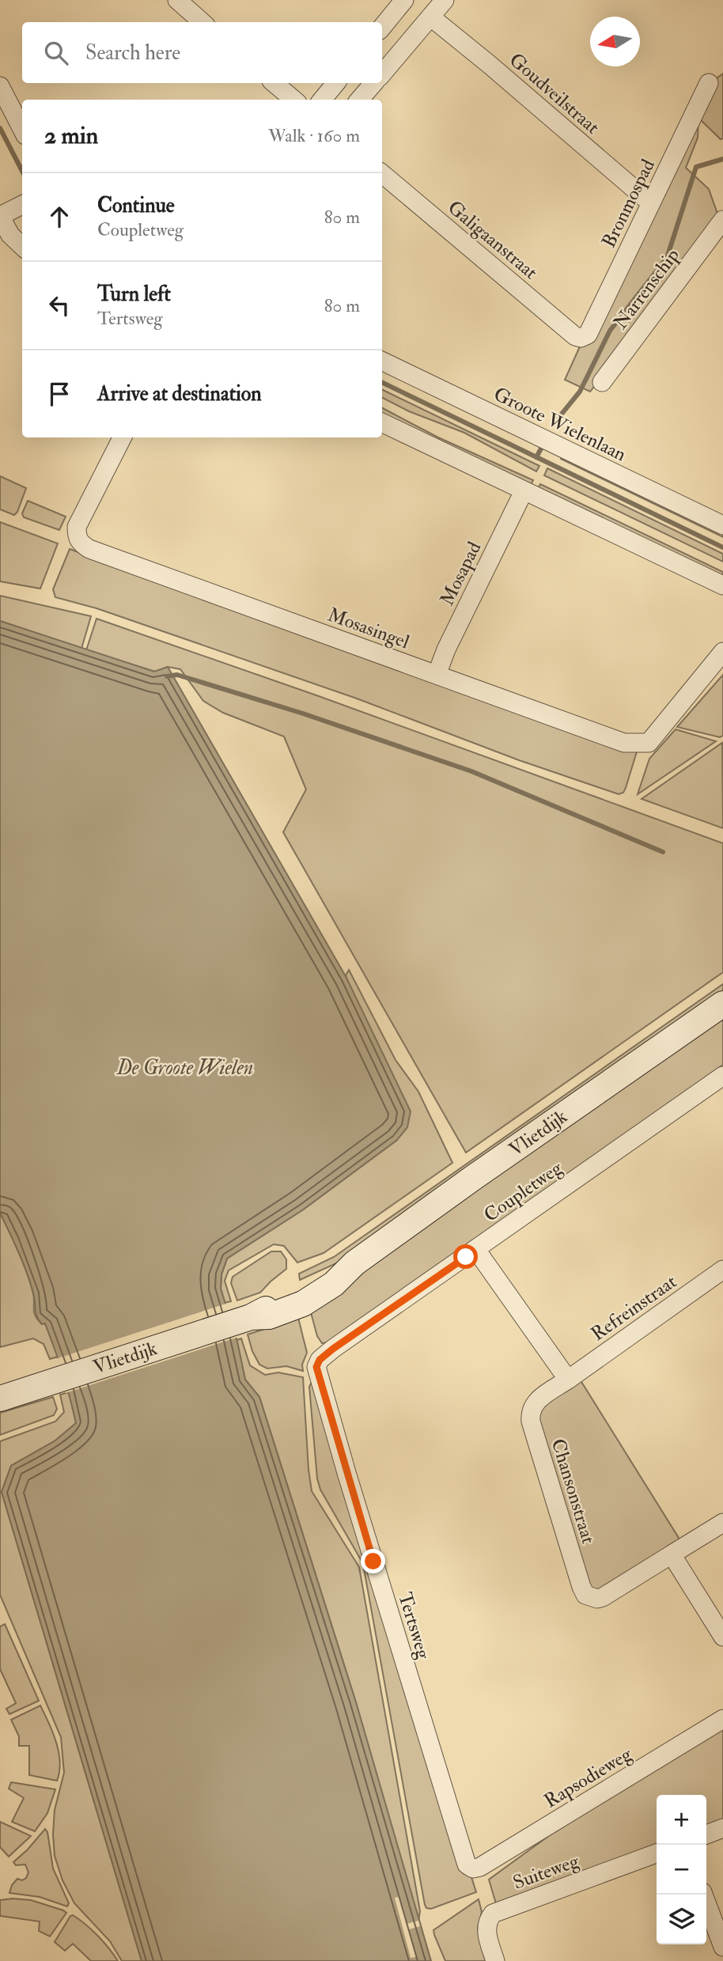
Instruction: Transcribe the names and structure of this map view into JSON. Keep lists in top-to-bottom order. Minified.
{"streets":{"street":["Goudveilstraat","Bronmospad","Galigaanstraat","Narrenschip","Groote Wielenlaan","Mosapad","Mosasingel","Vlietdijk","Coupletweg","Refreinstraat","Chansonstraat","Tertsweg","Rapsodieweg","Suiteweg"]},"crossings":[["Goudveilstraat","Bronmospad"],["Bronmospad","Galigaanstraat"],["Mosapad","Mosasingel"],["Coupletweg","Tertsweg"],["Refreinstraat","Chansonstraat"],["Tertsweg","Rapsodieweg"]],"water":["De Groote Wielen"],"north":"left","page":{"search":"Search here","heading":["2 min","Walk · 160 m"],"list":[["Continue","Coupletweg","80 m"],["Turn left","Tertsweg","80 m"],"Arrive at destination"],"map_buttons":["+","−"]}}
